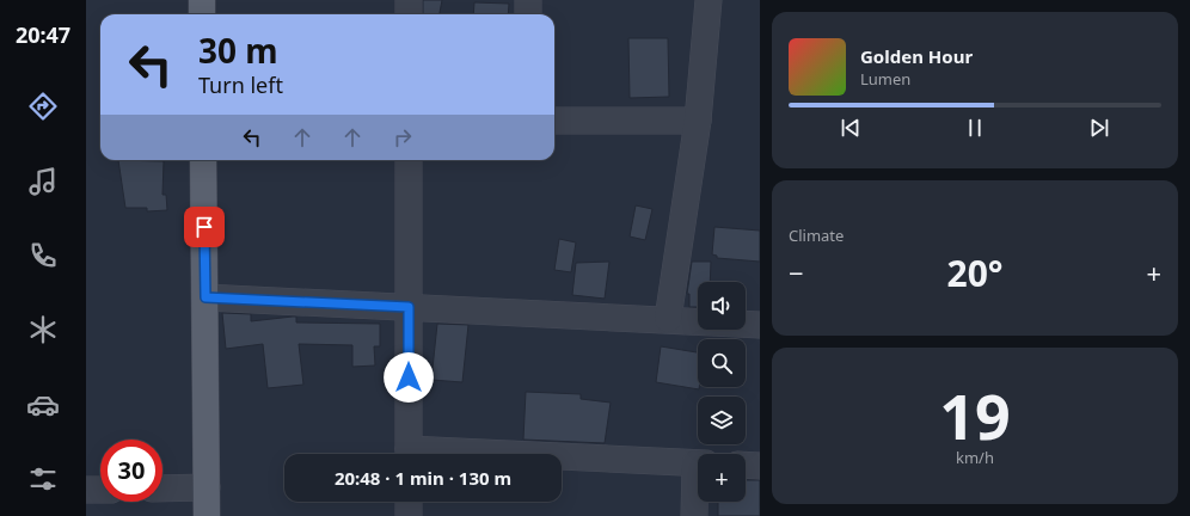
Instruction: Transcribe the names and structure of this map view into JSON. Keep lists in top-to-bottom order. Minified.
{"page":{"tabs":"20:47","turn":["30 m","Turn left"],"song":["Golden Hour","Lumen"],"tile":["Climate",["19","km/h"]],"heat":["−","20°","+"],"map_buttons":"+","limit":"30","trip":"20:48 · 1 min · 130 m"}}
